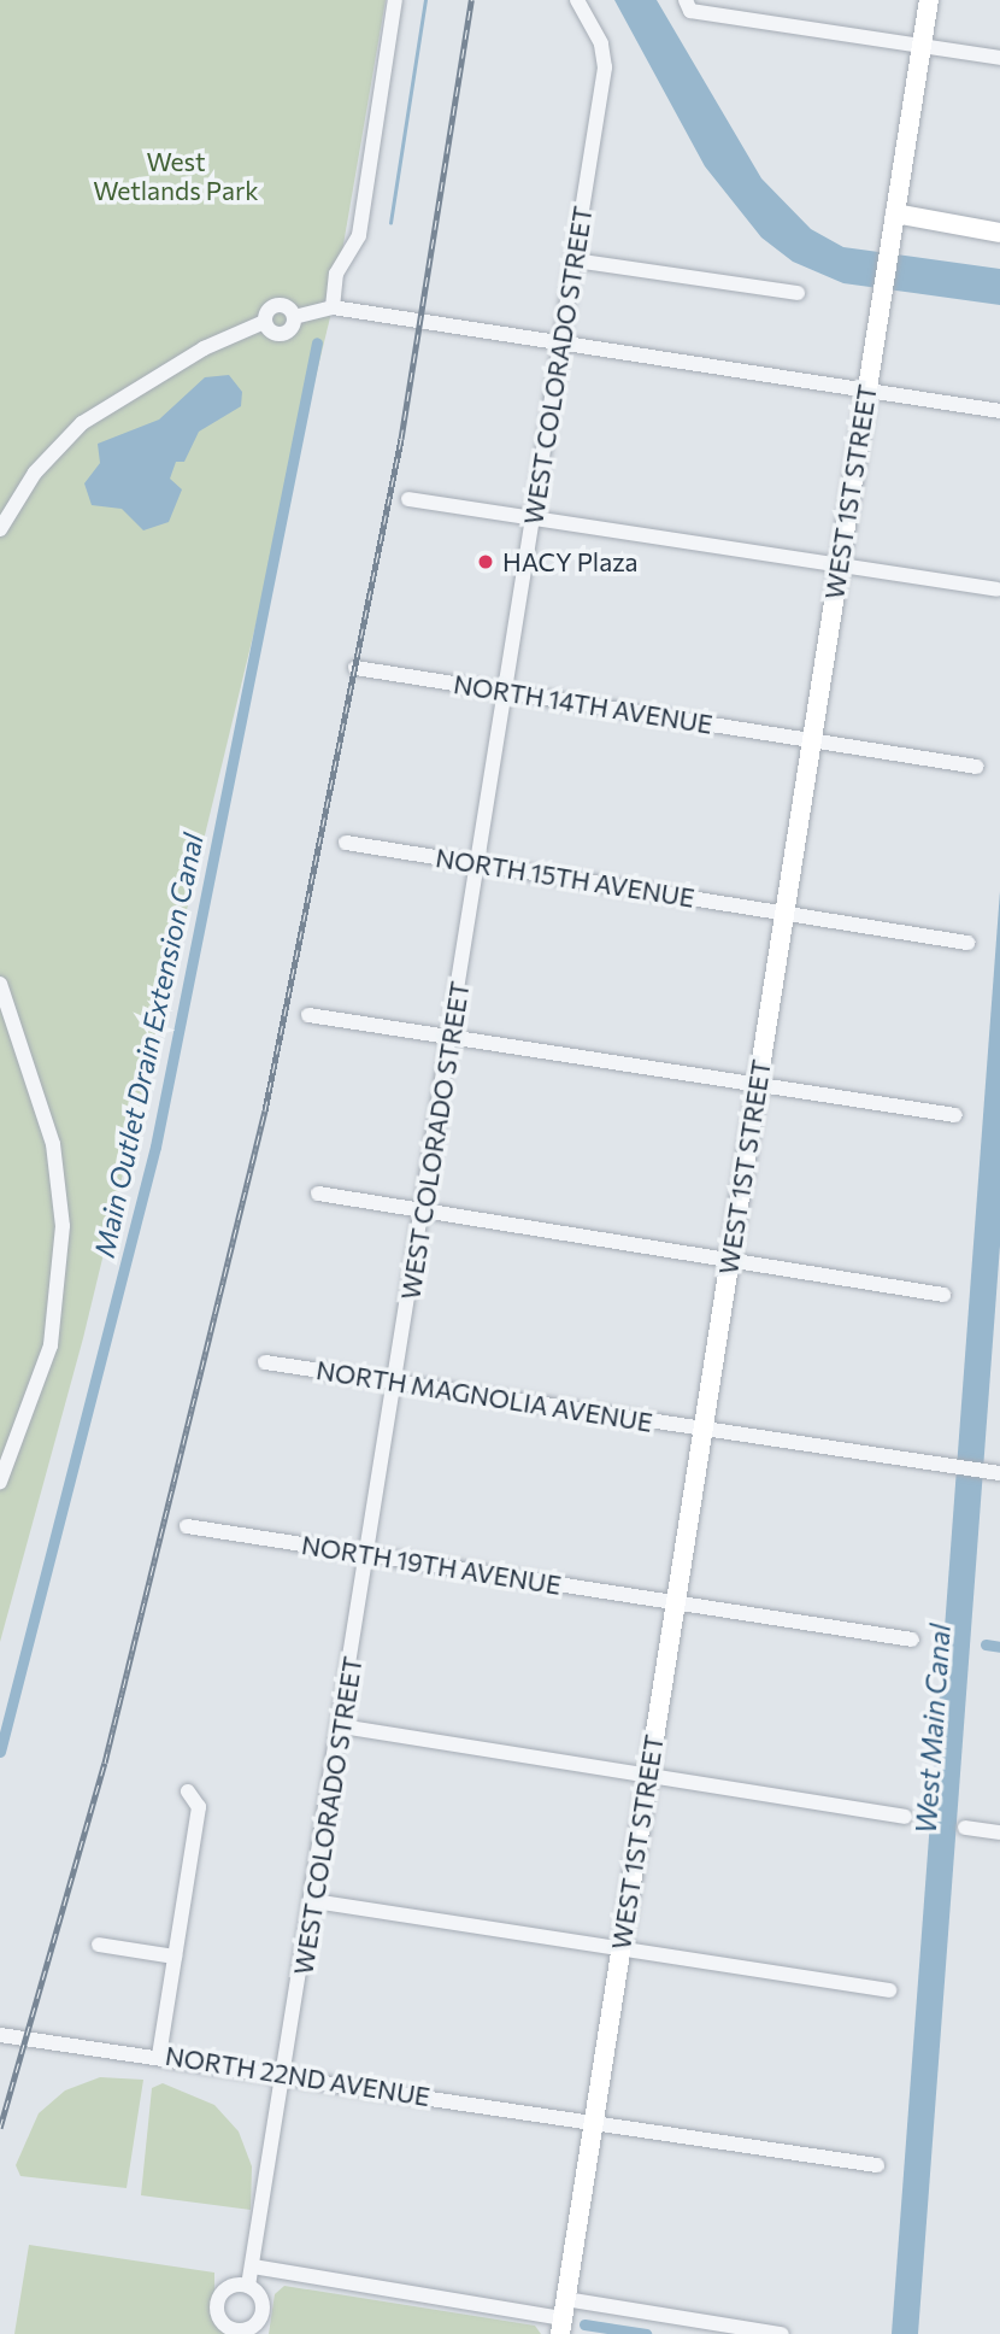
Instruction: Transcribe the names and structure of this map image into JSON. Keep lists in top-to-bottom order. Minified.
{"streets":{"main road":["WEST 1ST STREET"],"street":["WEST COLORADO STREET","NORTH 14TH AVENUE","NORTH 15TH AVENUE","NORTH MAGNOLIA AVENUE","NORTH 19TH AVENUE","NORTH 22ND AVENUE"]},"crossings":[["WEST COLORADO STREET","NORTH 14TH AVENUE"],["WEST COLORADO STREET","NORTH 15TH AVENUE"],["WEST COLORADO STREET","NORTH MAGNOLIA AVENUE"],["WEST COLORADO STREET","NORTH 19TH AVENUE"],["WEST COLORADO STREET","NORTH 22ND AVENUE"],["WEST 1ST STREET","NORTH 14TH AVENUE"],["WEST 1ST STREET","NORTH 15TH AVENUE"],["WEST 1ST STREET","NORTH MAGNOLIA AVENUE"],["WEST 1ST STREET","NORTH 19TH AVENUE"],["WEST 1ST STREET","NORTH 22ND AVENUE"]],"water":["Main Outlet Drain Extension Canal","West Main Canal"],"parks":["West Wetlands Park"],"places":["HACY Plaza"]}
